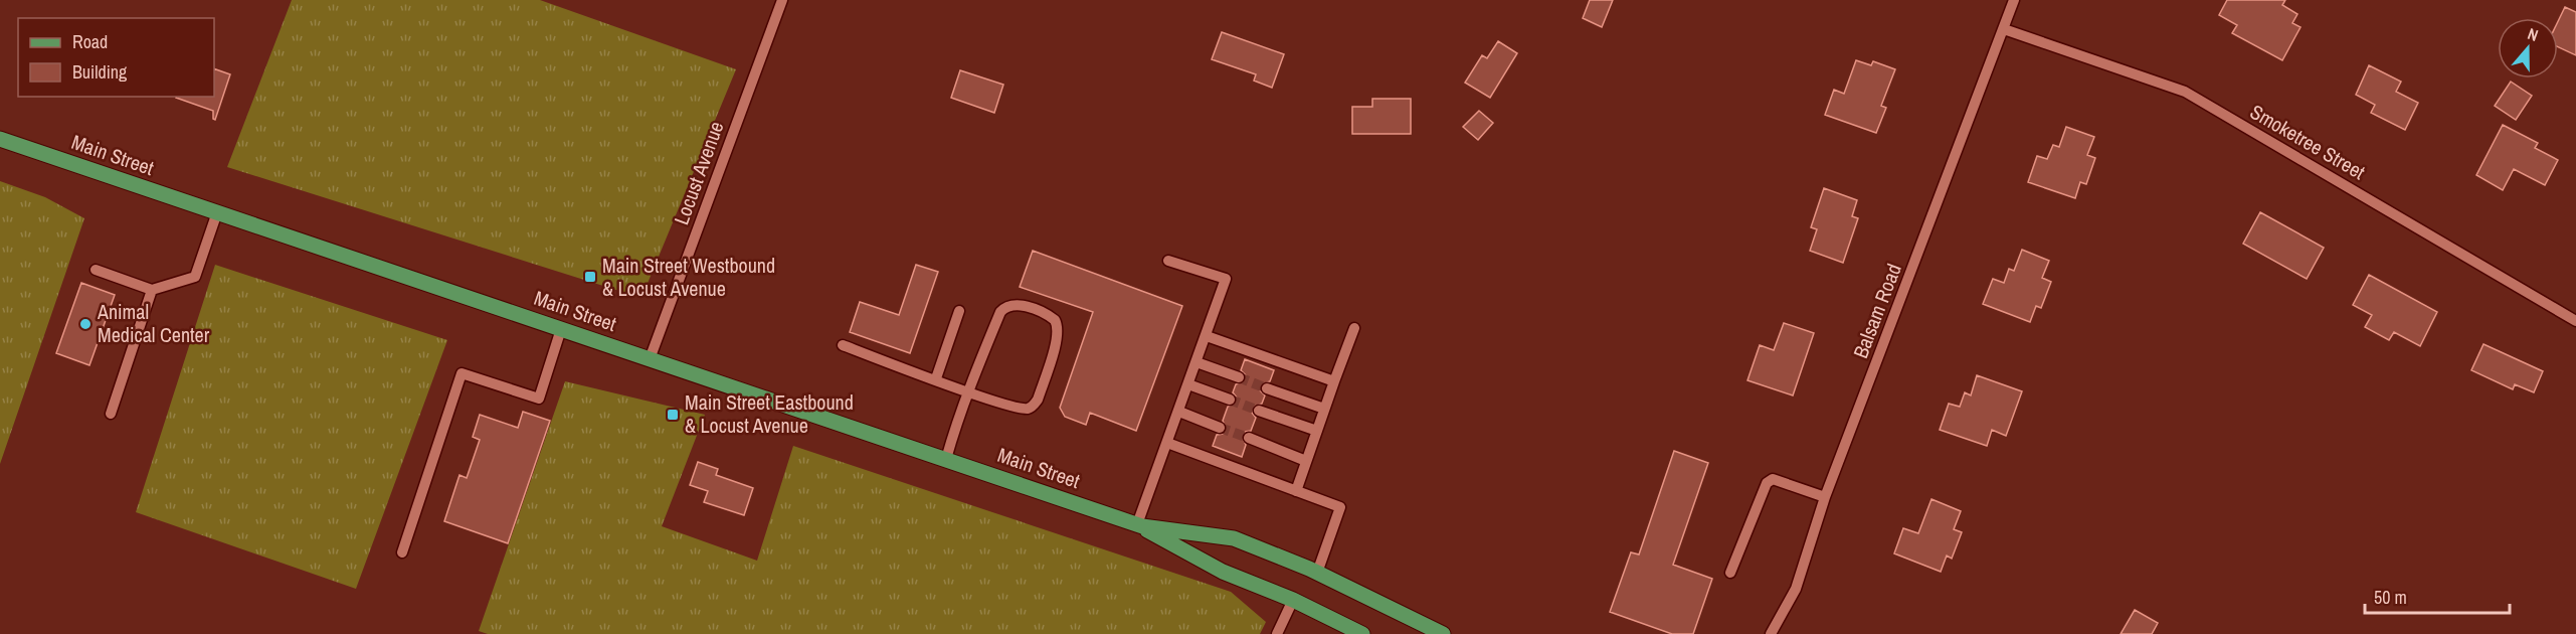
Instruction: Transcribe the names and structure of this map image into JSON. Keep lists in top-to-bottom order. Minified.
{"streets":{"main road":["Main Street"],"street":["Smoketree Street","Locust Avenue","Balsam Road"]},"crossings":[["Smoketree Street","Balsam Road"],["Main Street","Locust Avenue"]],"places":{"transit":["Main Street Westbound & Locust Avenue","Main Street Eastbound & Locust Avenue"],"other":["Animal Medical Center"]},"legend":["Road","Building"],"scale_bar":"50 m","north":"top"}
